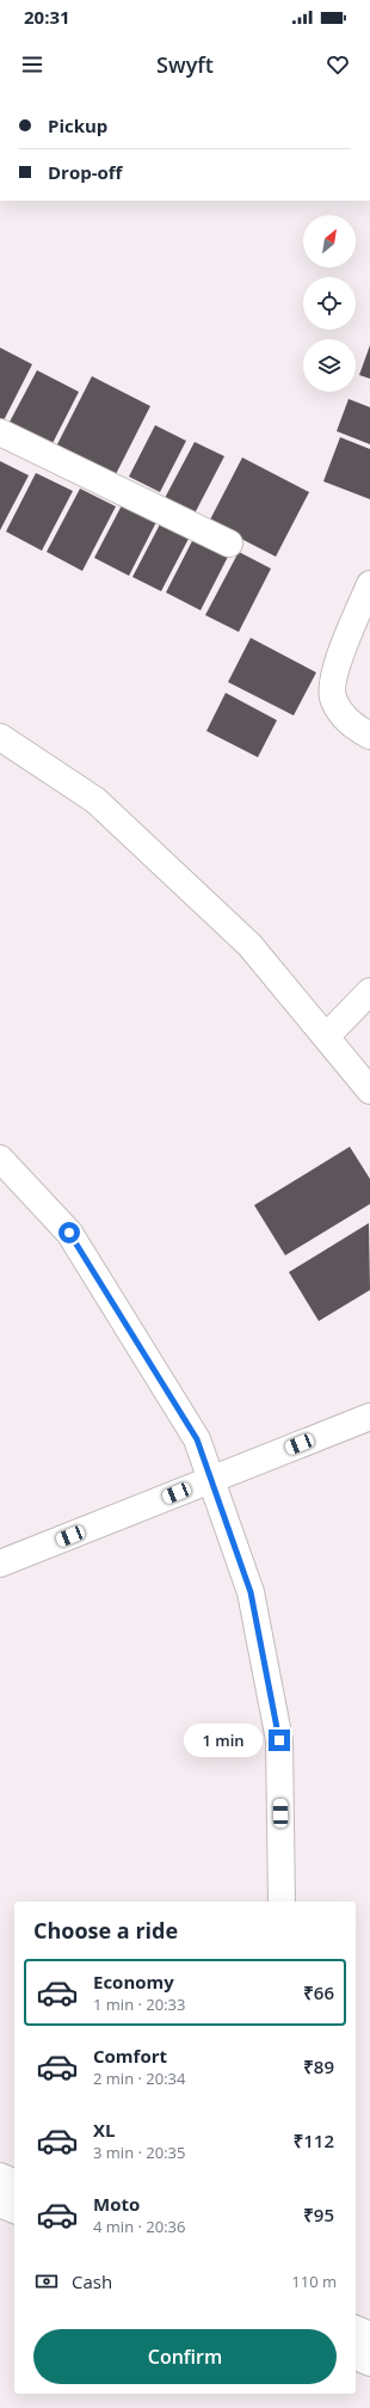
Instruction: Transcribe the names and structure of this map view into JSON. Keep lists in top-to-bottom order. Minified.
{"north":"top right","page":{"status":"20:31","header":"Swyft","banner":["Pickup","Drop-off"],"bubble":"1 min","heading":"Choose a ride","list":[{"name":"Economy","note":"1 min · 20:33","value":"₹66"},{"name":"Comfort","note":"2 min · 20:34","value":"₹89"},{"name":"XL","note":"3 min · 20:35","value":"₹112"},{"name":"Moto","note":"4 min · 20:36","value":"₹95"}],"pay":["Cash","110 m"],"buttons":"Confirm"}}
